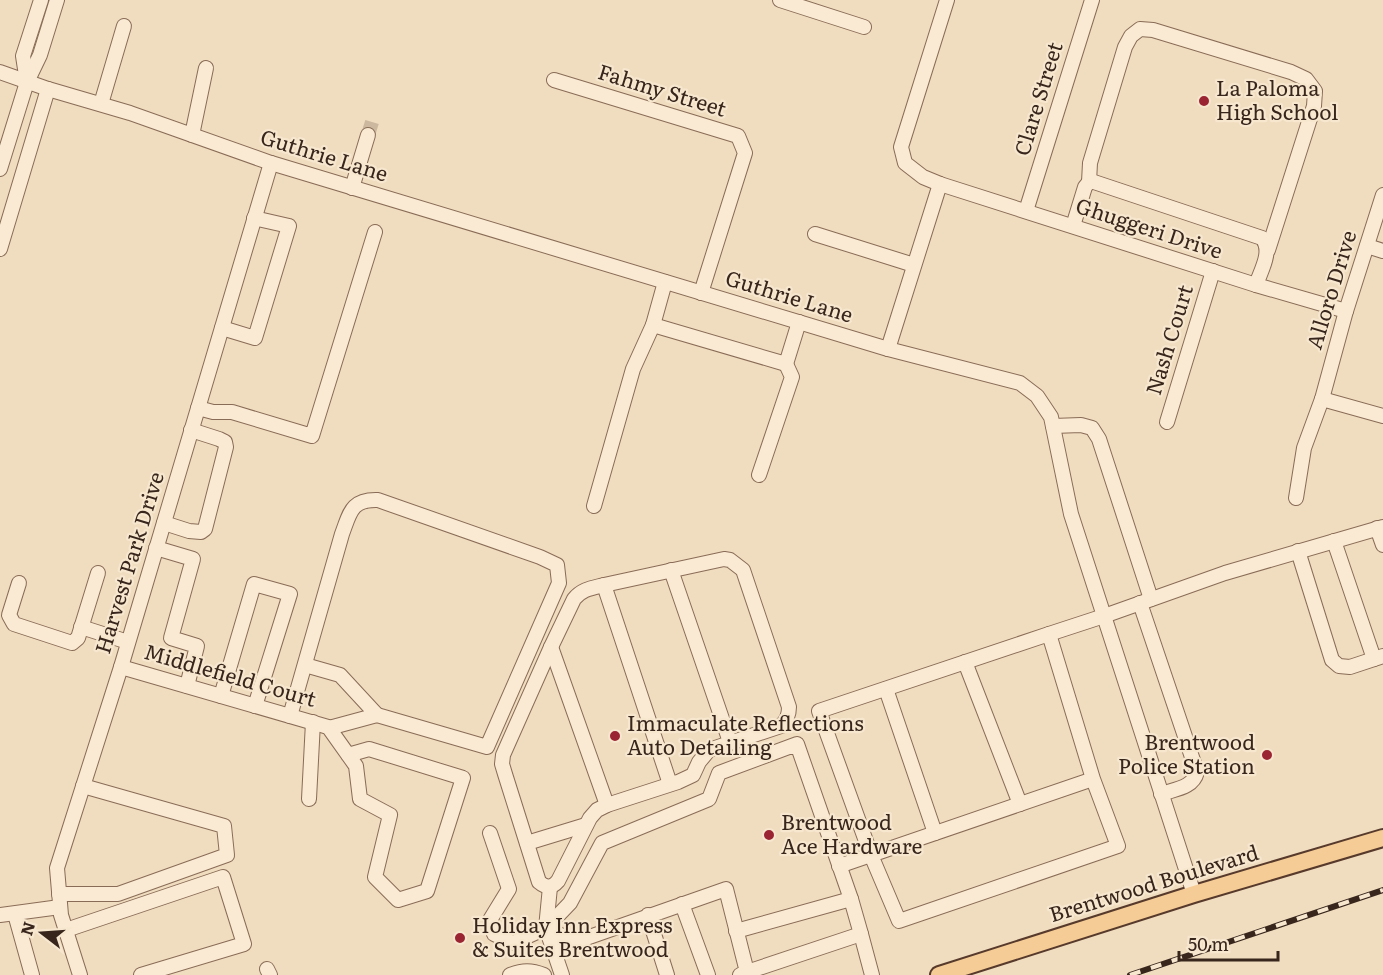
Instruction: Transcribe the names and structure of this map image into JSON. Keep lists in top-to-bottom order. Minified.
{"streets":{"main road":["Brentwood Boulevard"],"street":["Fahmy Street","Clare Street","Guthrie Lane","Ghuggeri Drive","Alloro Drive","Nash Court","Harvest Park Drive","Middlefield Court"]},"crossings":[["Fahmy Street","Guthrie Lane"],["Clare Street","Ghuggeri Drive"],["Guthrie Lane","Harvest Park Drive"],["Guthrie Lane","Brentwood Boulevard"],["Ghuggeri Drive","Alloro Drive"],["Ghuggeri Drive","Nash Court"],["Harvest Park Drive","Middlefield Court"]],"places":["La Paloma High School","Immaculate Reflections Auto Detailing","Brentwood Police Station","Brentwood Ace Hardware","Holiday Inn Express & Suites Brentwood"],"scale_bar":"50 m","north":"left"}
